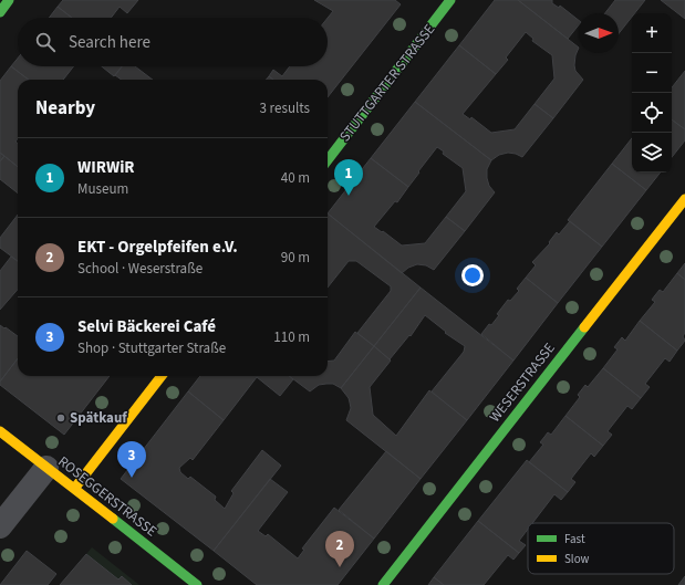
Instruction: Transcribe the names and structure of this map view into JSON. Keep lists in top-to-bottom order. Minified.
{"streets":{"street":["STUTTGARTER STRASSE","WESERSTRASSE","ROSEGGERSTRASSE"]},"places":["Spätkauf"],"legend":["Fast","Slow"],"north":"right","page":{"map_buttons":["+","−"],"search":"Search here","heading":["Nearby","3 results"],"list":[{"mark":"1","name":"WIRWiR","note":"Museum","value":"40 m"},{"mark":"2","name":"EKT - Orgelpfeifen e.V.","note":"School · Weserstraße","value":"90 m"},{"mark":"3","name":"Selvi Bäckerei Café","note":"Shop · Stuttgarter Straße","value":"110 m"}],"pins":["1","3","2"]}}
